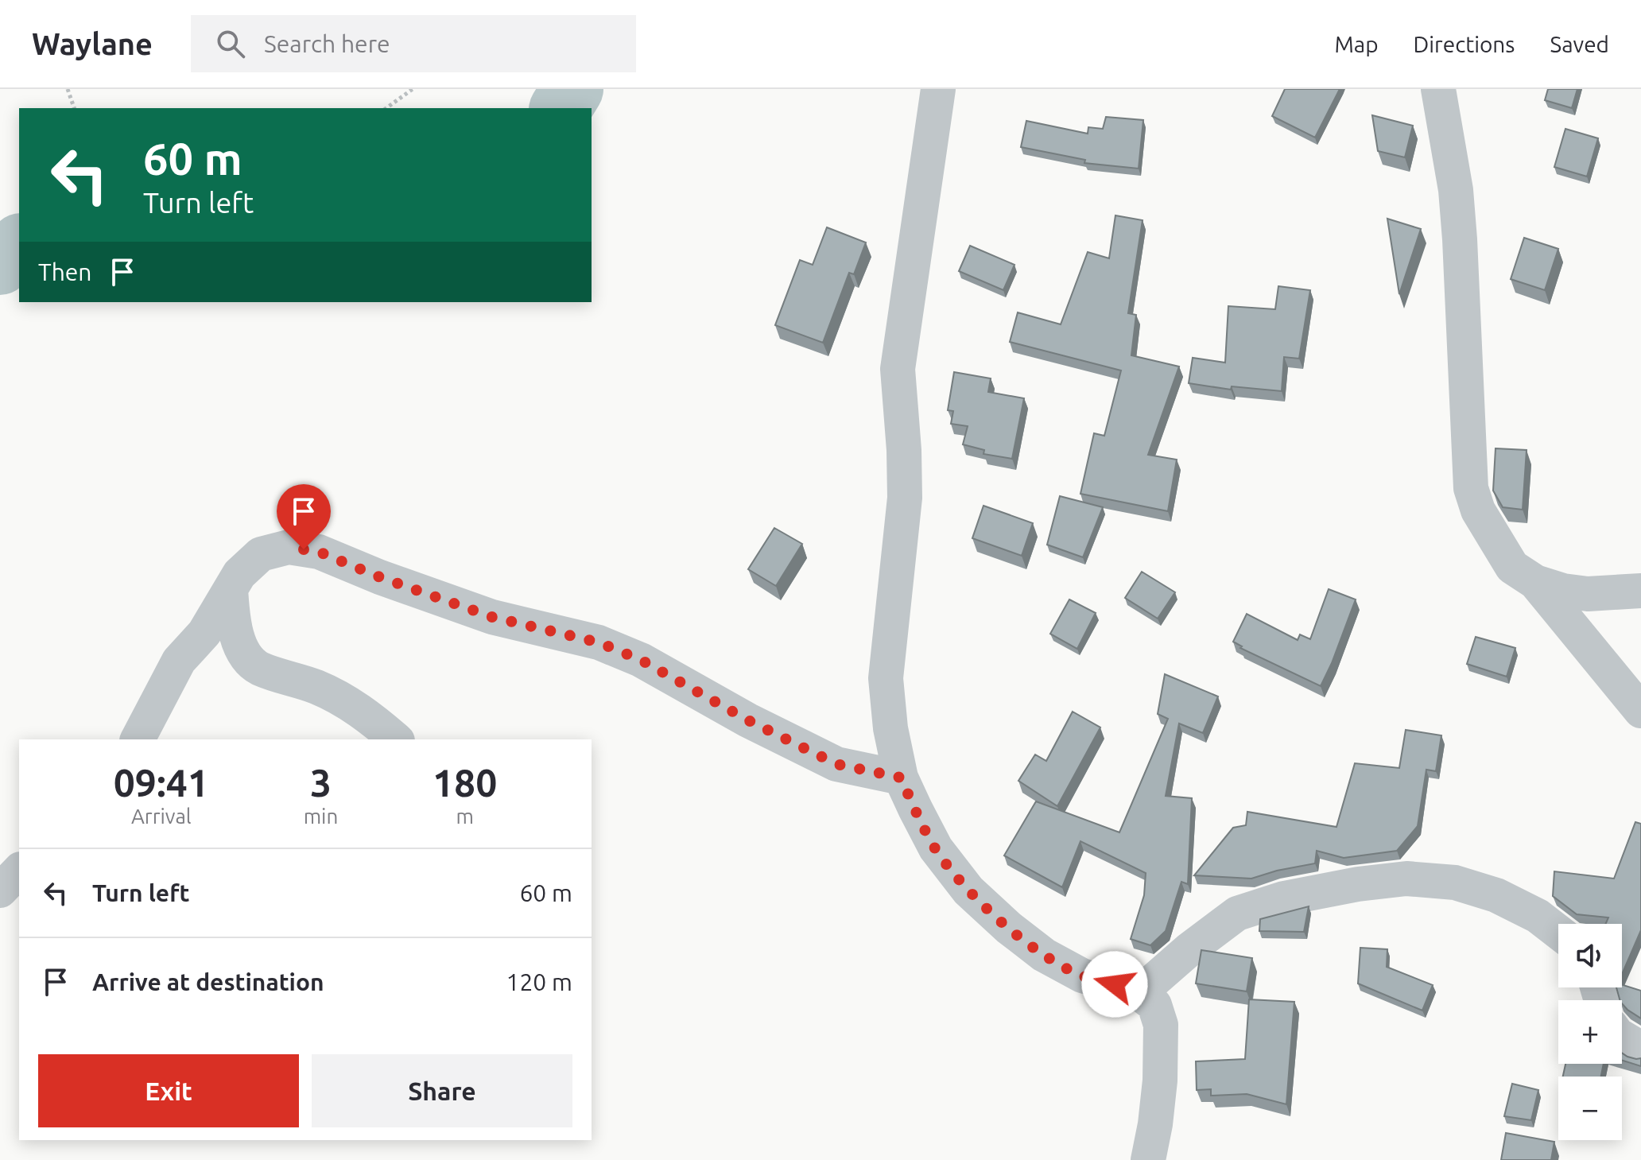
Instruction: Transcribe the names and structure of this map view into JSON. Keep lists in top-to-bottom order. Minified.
{"page":{"header":"Waylane","search":"Search here","nav":["Map","Directions","Saved"],"turn":["60 m","Turn left"],"then":"Then","eta":["09:41","Arrival","3","min","180","m"],"list":[{"name":"Turn left","value":"60 m"},{"name":"Arrive at destination","value":"120 m"}],"map_buttons":["+","−"],"buttons":["Exit","Share"]}}
